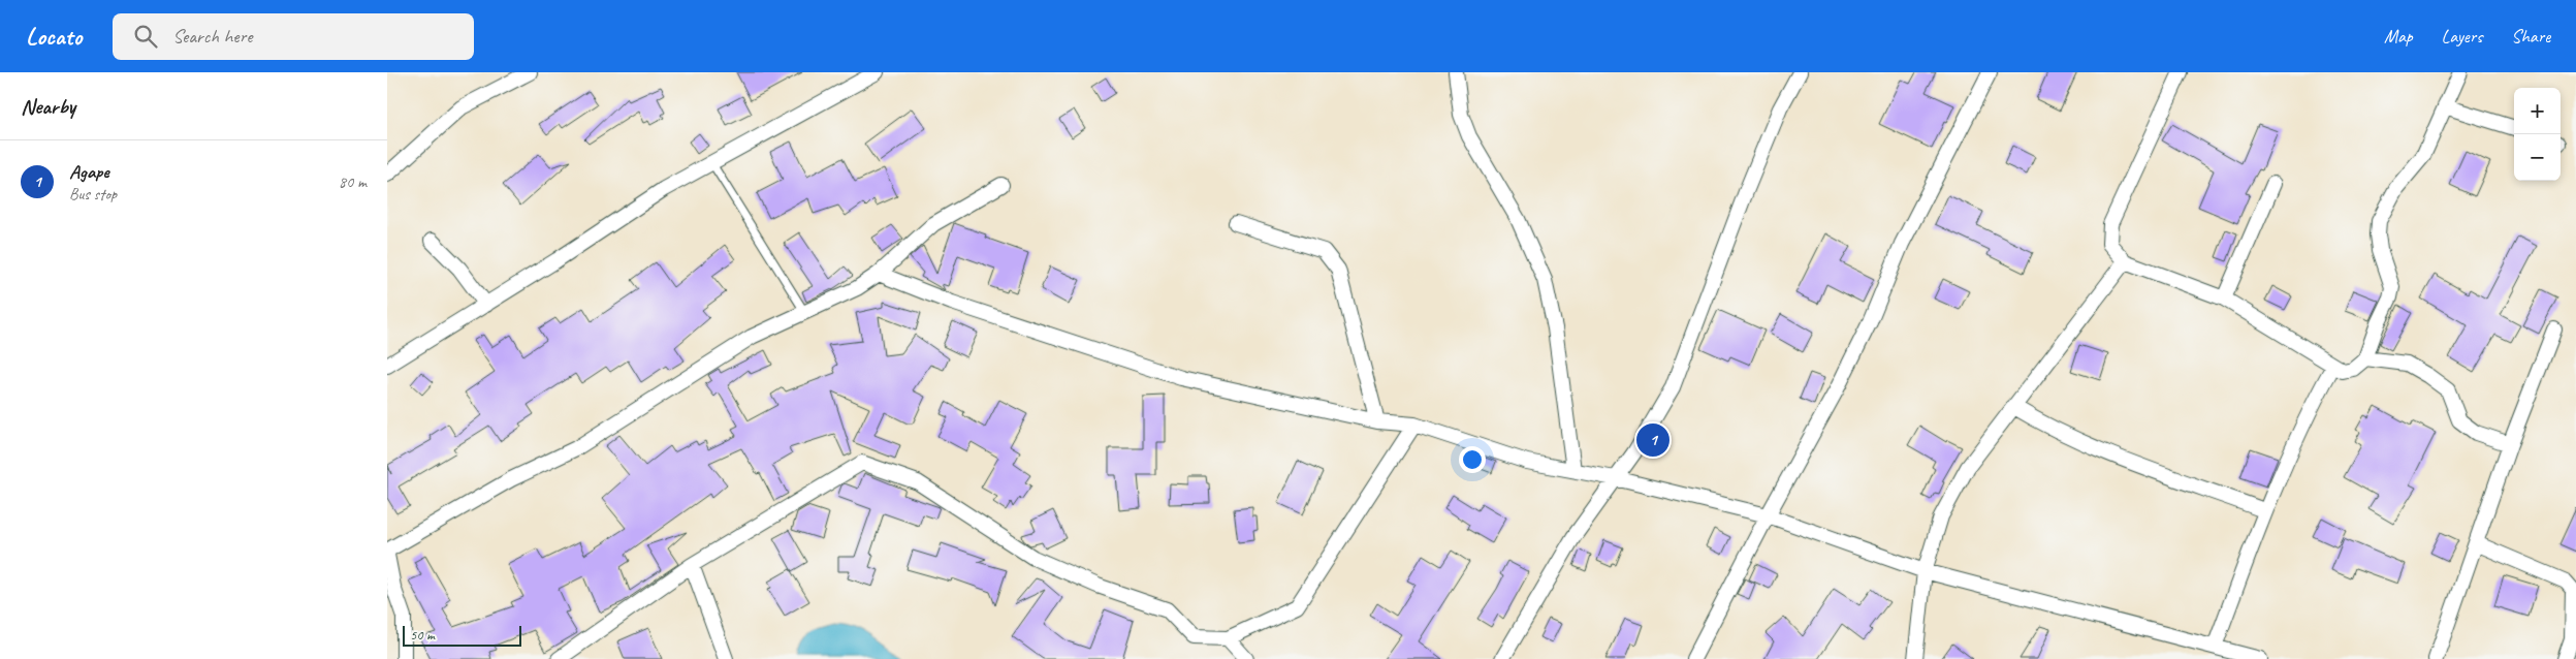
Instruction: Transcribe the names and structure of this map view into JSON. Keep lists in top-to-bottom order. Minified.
{"scale_bar":"50 m","page":{"header":"Locato","search":"Search here","nav":["Map","Layers","Share"],"heading":"Nearby","map_buttons":["+","−"],"list":[{"mark":"1","name":"Agape","note":"Bus stop","value":"80 m"}],"pins":"1","scale":"50 m"}}
